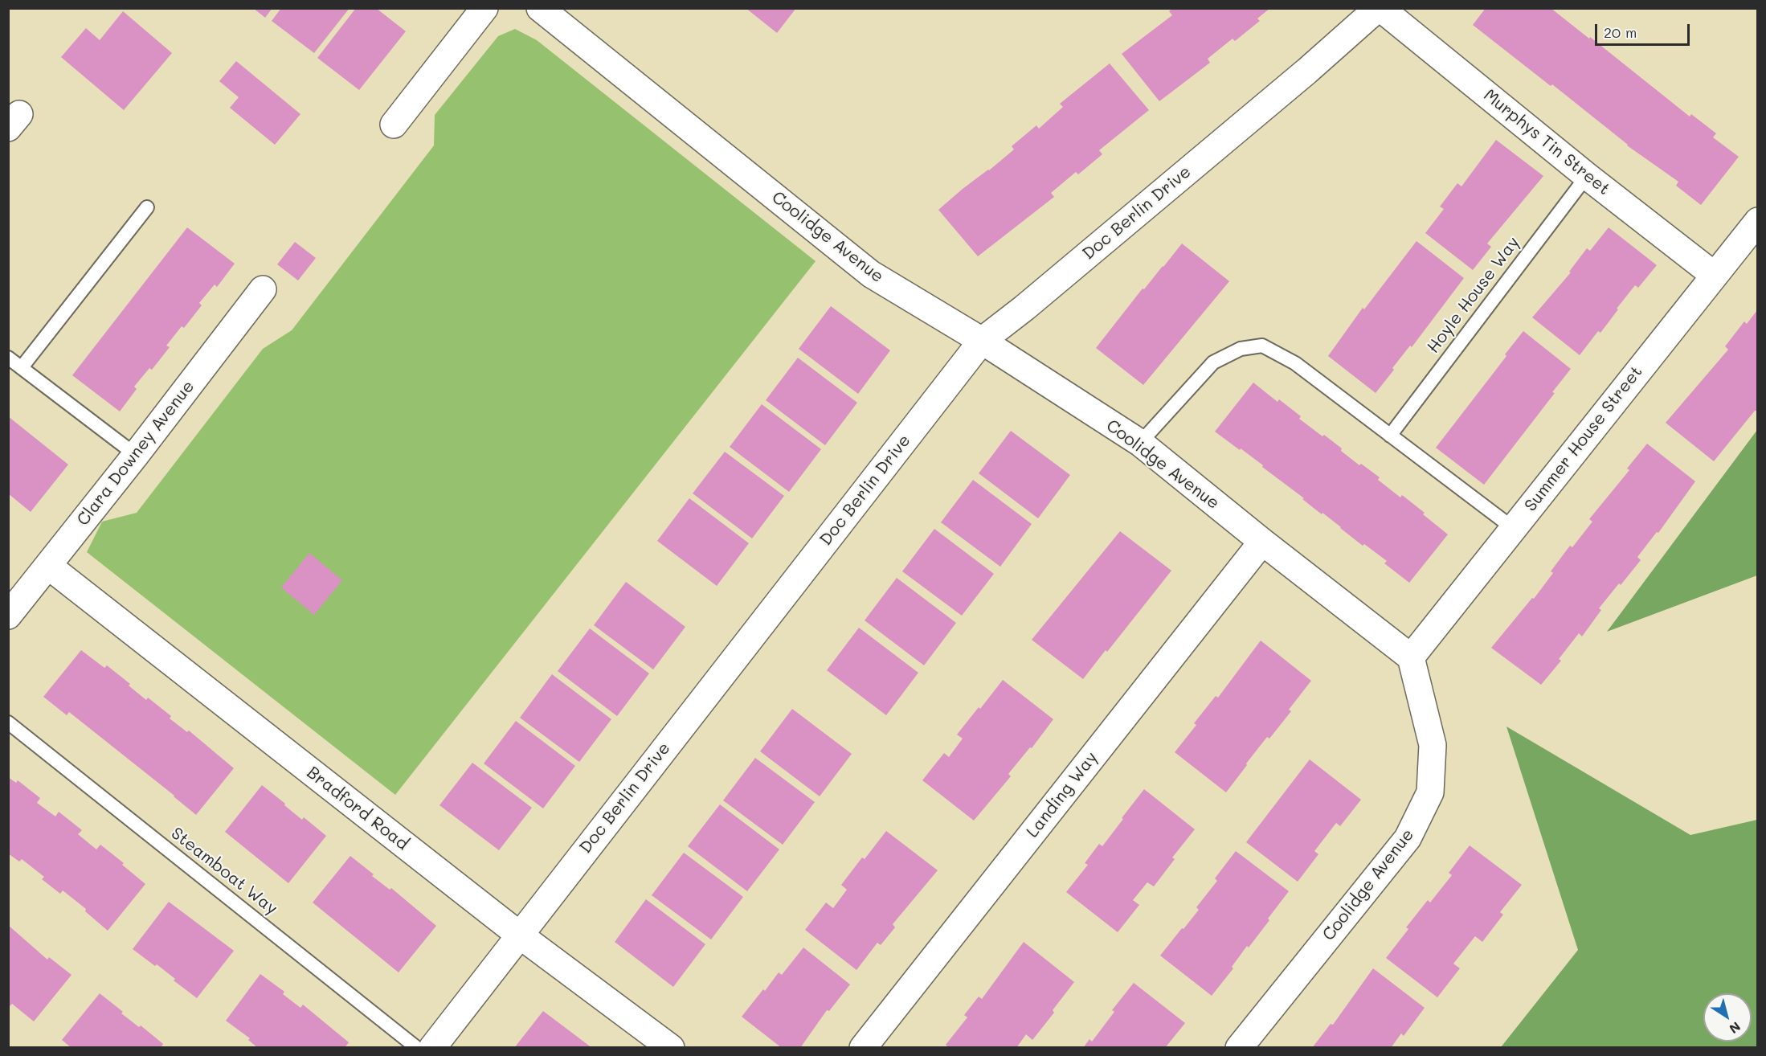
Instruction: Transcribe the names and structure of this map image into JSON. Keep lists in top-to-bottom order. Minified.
{"streets":{"street":["Murphys Tin Street","Doc Berlin Drive","Coolidge Avenue","Summer House Street","Clara Downey Avenue","Landing Way","Bradford Road"],"lane":["Hoyle House Way","Steamboat Way"]},"crossings":[["Murphys Tin Street","Doc Berlin Drive"],["Murphys Tin Street","Hoyle House Way"],["Murphys Tin Street","Summer House Street"],["Doc Berlin Drive","Coolidge Avenue"],["Doc Berlin Drive","Bradford Road"],["Coolidge Avenue","Summer House Street"],["Coolidge Avenue","Landing Way"],["Clara Downey Avenue","Bradford Road"]],"scale_bar":"20 m","north":"bottom right"}
